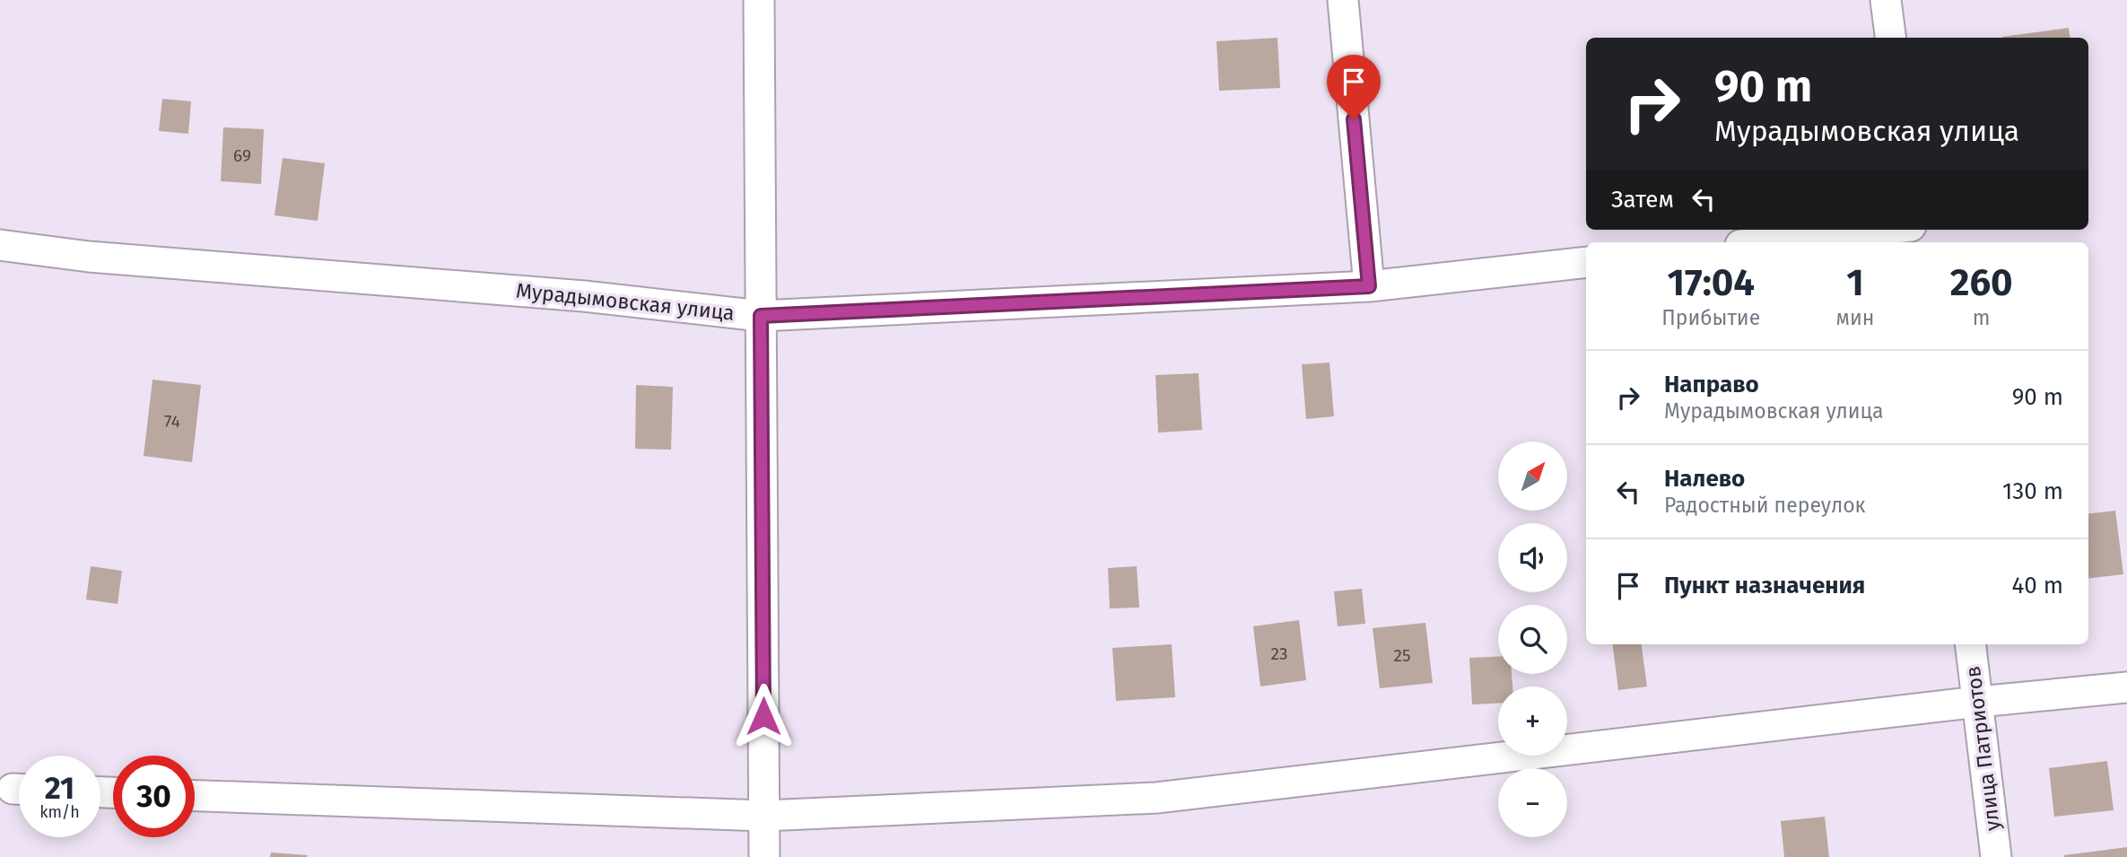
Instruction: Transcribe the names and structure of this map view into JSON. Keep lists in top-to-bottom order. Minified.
{"streets":{"street":["Мурадымовская улица","улица Патриотов"]},"house_numbers":["69","74","23","25"],"north":"top right","page":{"turn":["90 m","Мурадымовская улица"],"then":"Затем","eta":["17:04","Прибытие","1","мин","260","m"],"list":[{"name":"Направо","note":"Мурадымовская улица","value":"90 m"},{"name":"Налево","note":"Радостный переулок","value":"130 m"},{"name":"Пункт назначения","value":"40 m"}],"map_buttons":["+","−"],"speed":"21 km/h","limit":"30"}}
